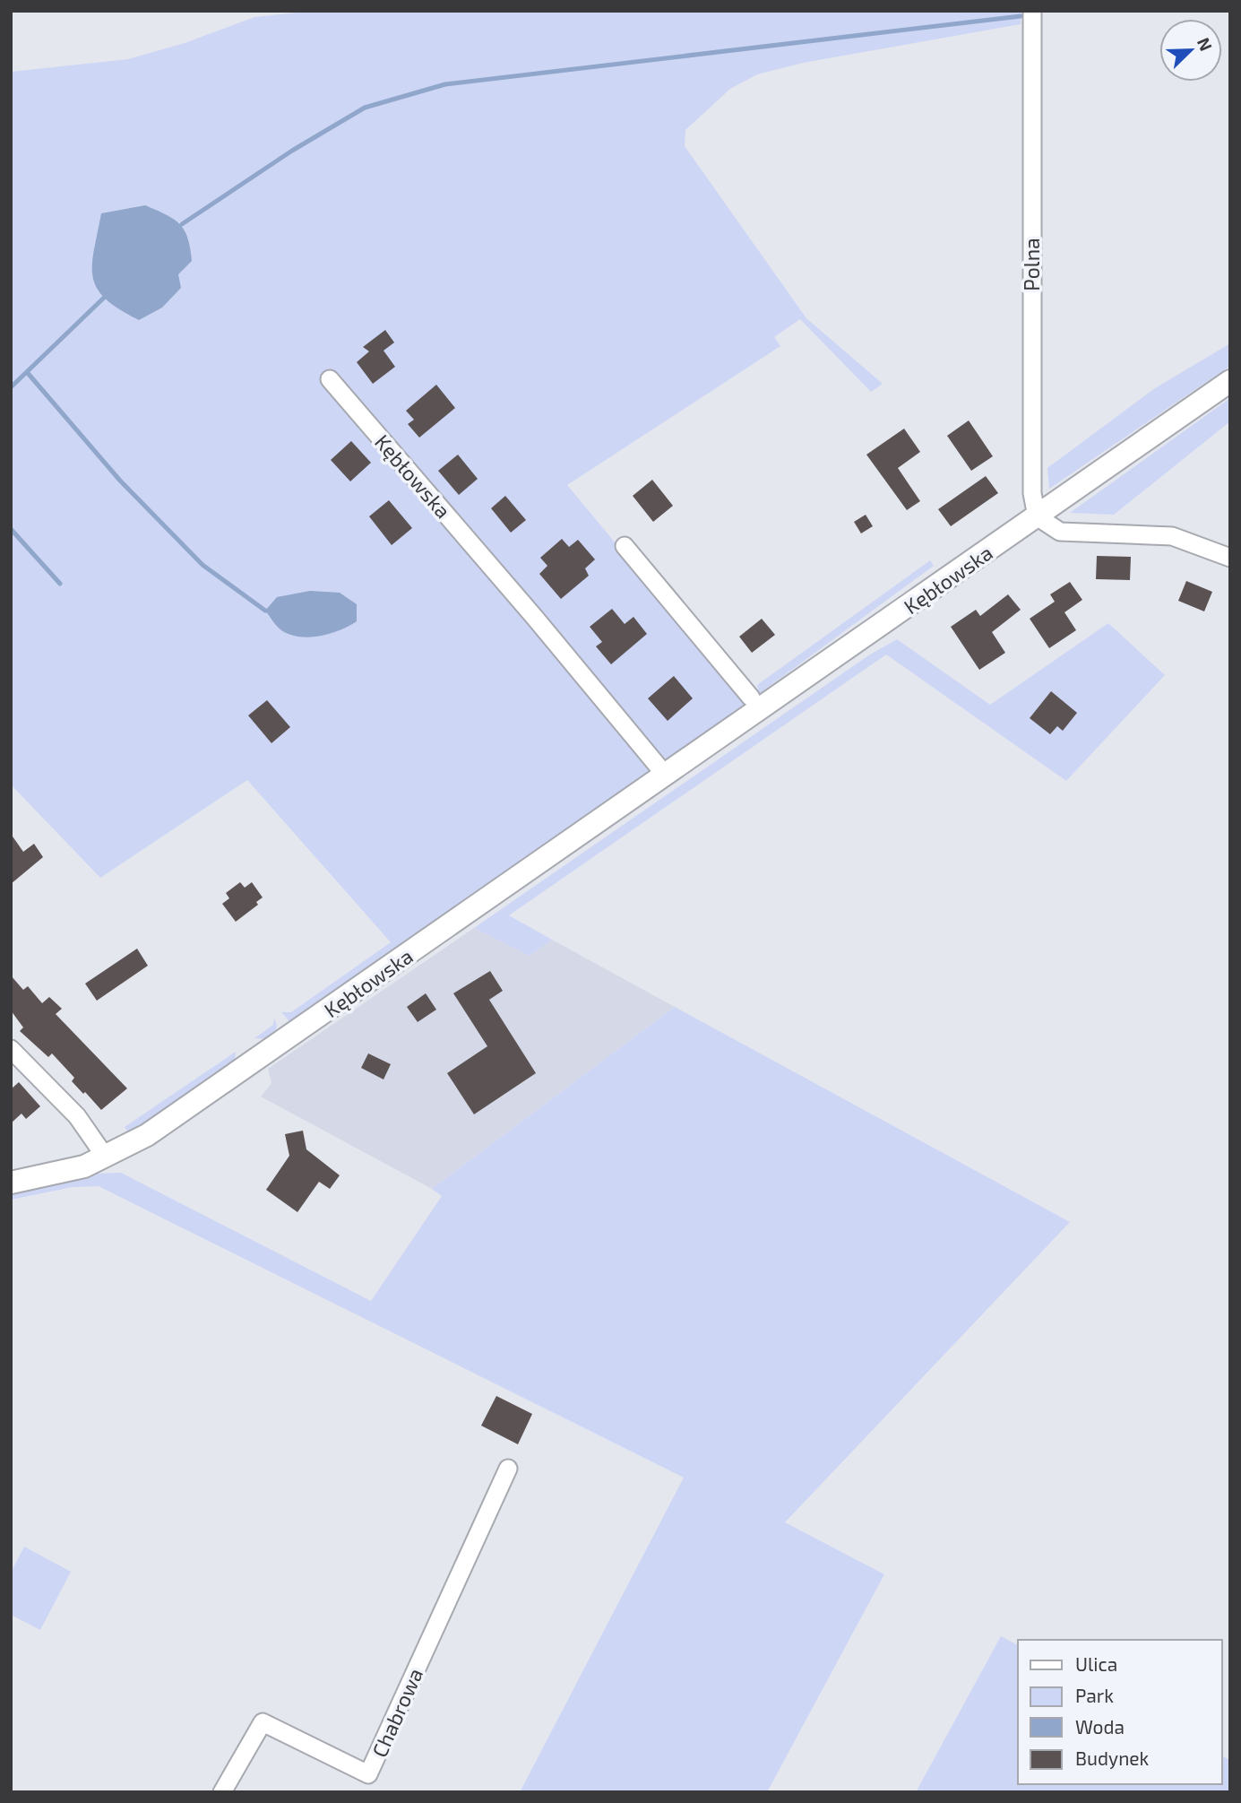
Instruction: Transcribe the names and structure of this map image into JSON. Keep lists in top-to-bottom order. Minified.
{"streets":{"street":["Polna","Kębłowska","Chabrowa"]},"crossings":[["Polna","Kębłowska"]],"legend":["Ulica","Park","Woda","Budynek"],"north":"top right"}
